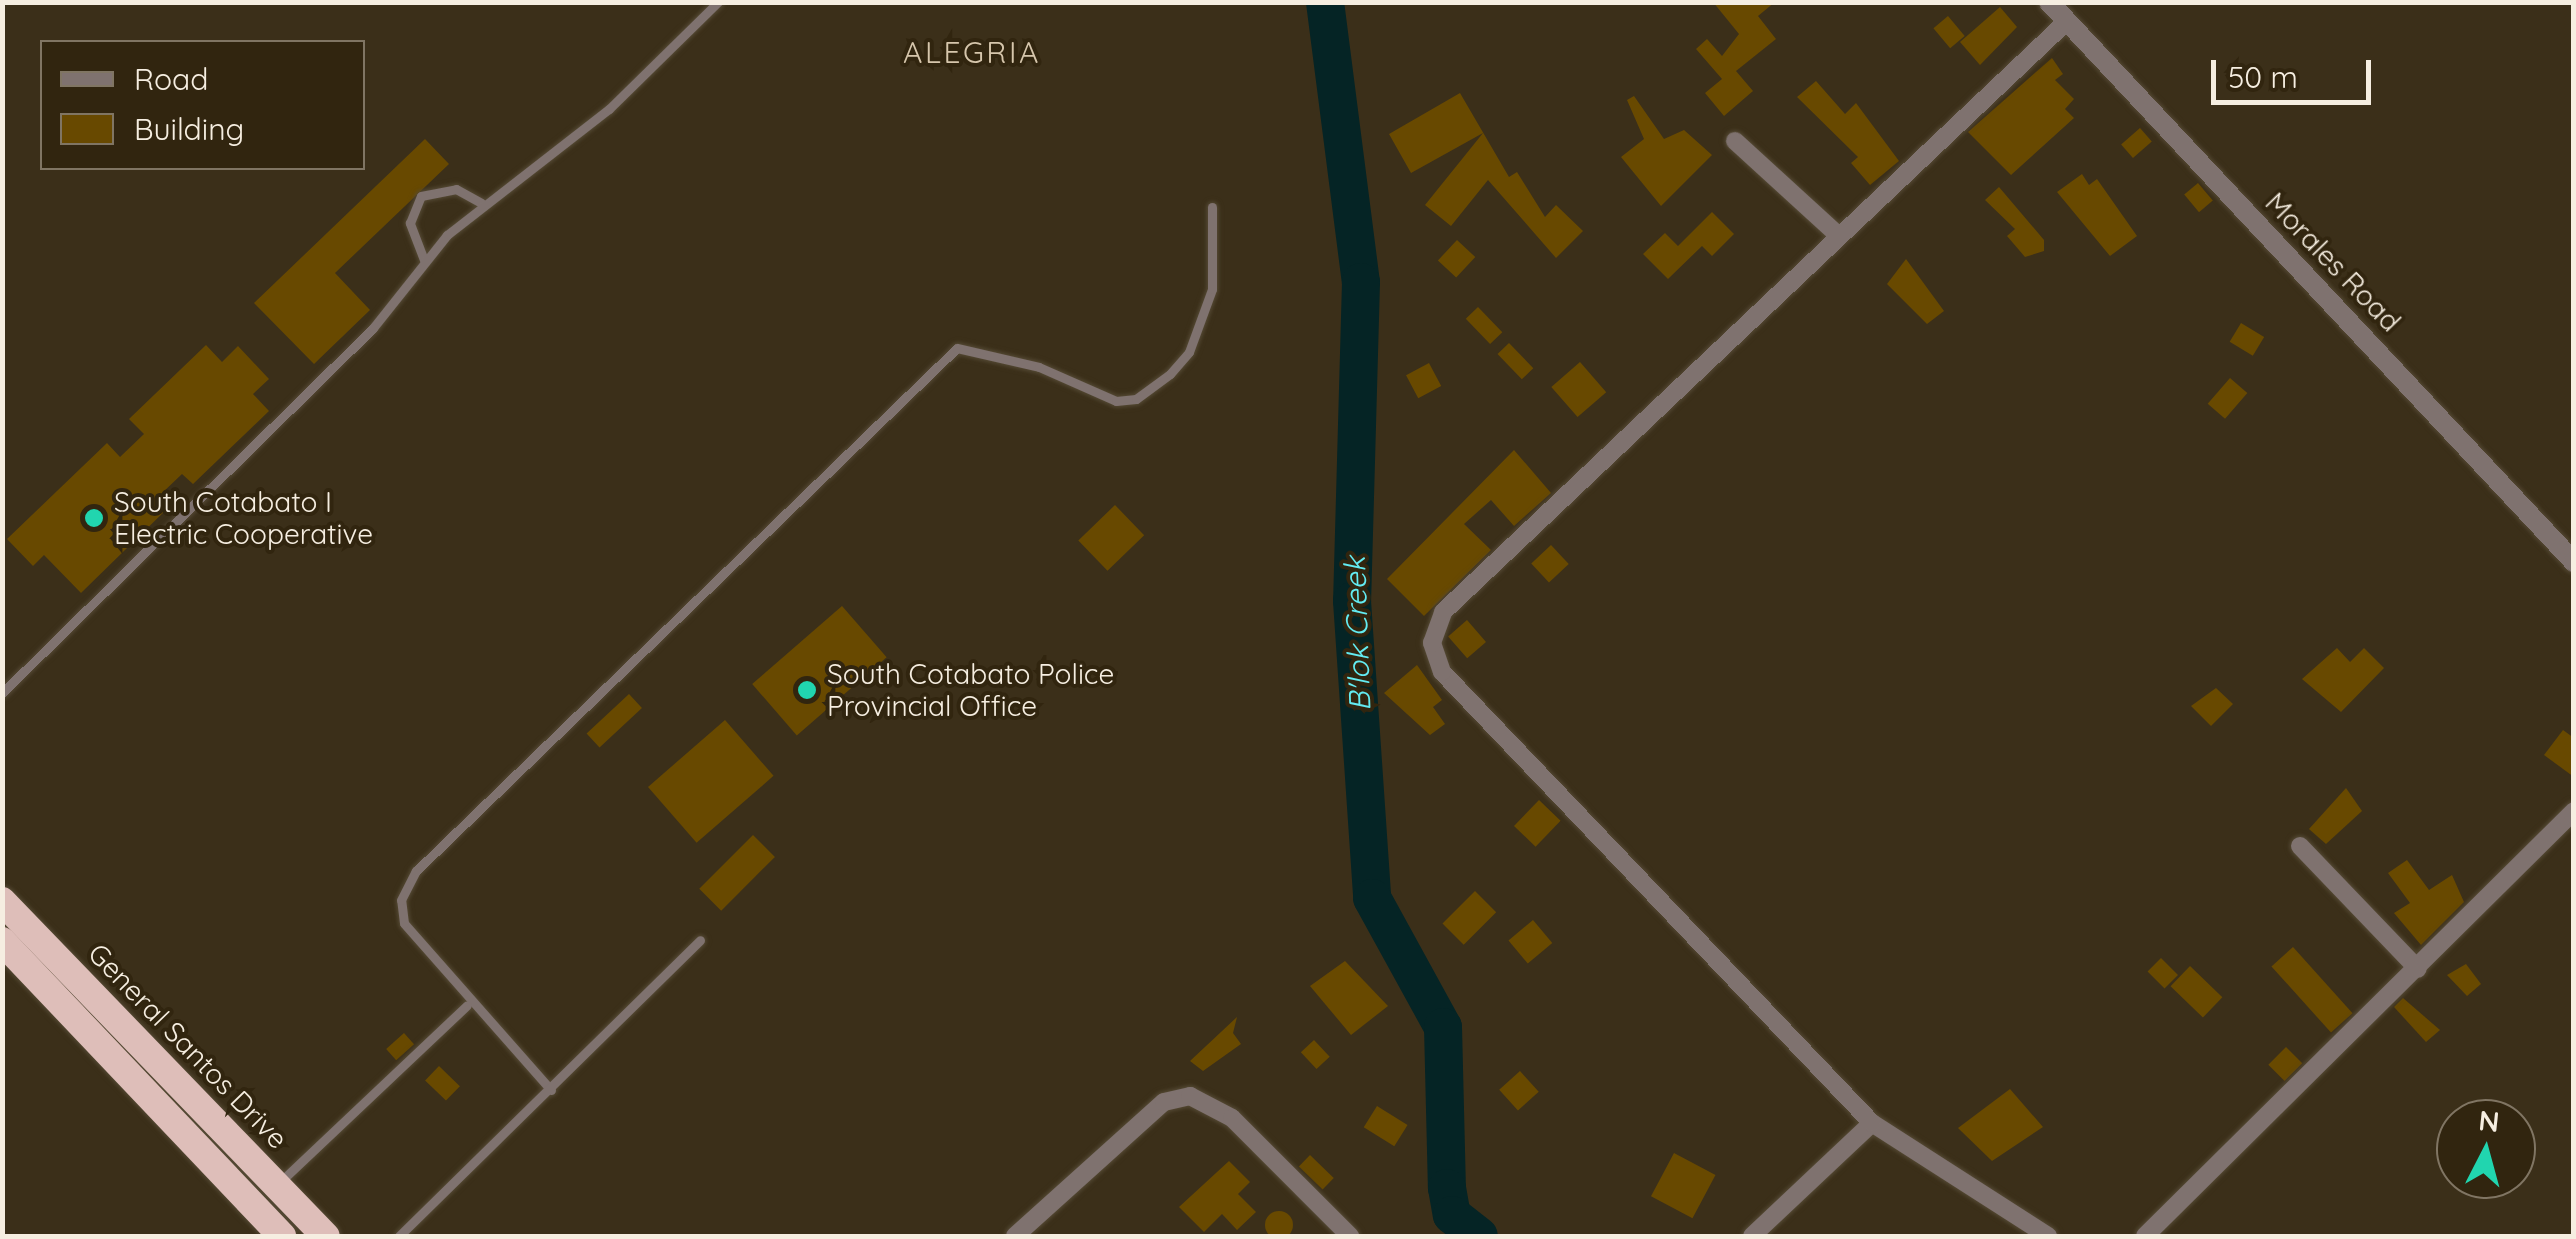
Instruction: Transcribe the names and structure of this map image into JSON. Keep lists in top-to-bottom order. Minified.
{"streets":{"highway":["General Santos Drive"],"street":["Morales Road"]},"districts":["ALEGRIA"],"water":["B'lok Creek"],"places":["South Cotabato I Electric Cooperative","South Cotabato Police Provincial Office"],"legend":["Road","Building"],"scale_bar":"50 m","north":"top"}
